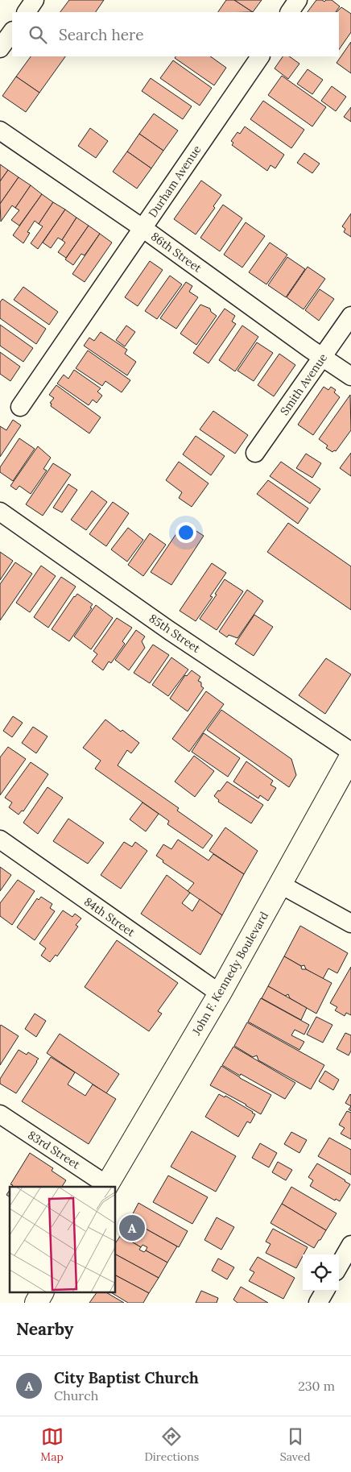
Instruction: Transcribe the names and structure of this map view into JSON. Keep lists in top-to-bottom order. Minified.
{"streets":{"main road":["John F. Kennedy Boulevard"],"street":["Durham Avenue","86th Street","Smith Avenue","85th Street","84th Street","83rd Street"]},"crossings":[["Durham Avenue","86th Street"],["86th Street","Smith Avenue"],["84th Street","John F. Kennedy Boulevard"],["John F. Kennedy Boulevard","83rd Street"]],"page":{"search":"Search here","pins":"A","heading":"Nearby","list":[{"mark":"A","name":"City Baptist Church","note":"Church","value":"230 m"}],"nav":["Map","Directions","Saved"]}}
